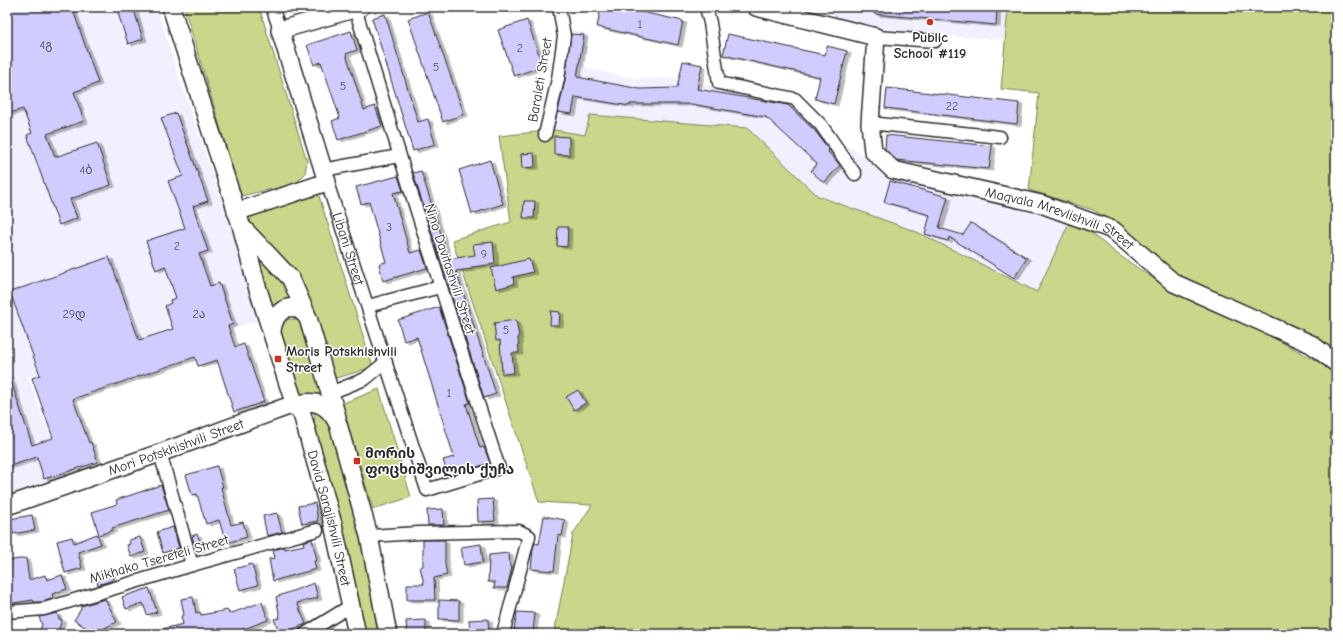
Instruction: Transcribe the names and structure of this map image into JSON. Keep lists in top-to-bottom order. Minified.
{"streets":{"street":["Baraleti Street","Maqvala Mrevlishvili Street","Libani Street","Nino Davitashvili Street","Mori Potskhishvili Street","David Sarajishvili Street","Mikhako Tsereteli Street"]},"crossings":[["Libani Street","Nino Davitashvili Street"],["Mori Potskhishvili Street","David Sarajishvili Street"]],"places":{"other":["Public School #119"],"transit":["Moris Potskhishvili Street","მორის ფოცხიშვილის ქუჩა"]},"house_numbers":["1","4გ","2","5","5","22","4ბ","3","2","9","29დ","2ა","5","1"]}
